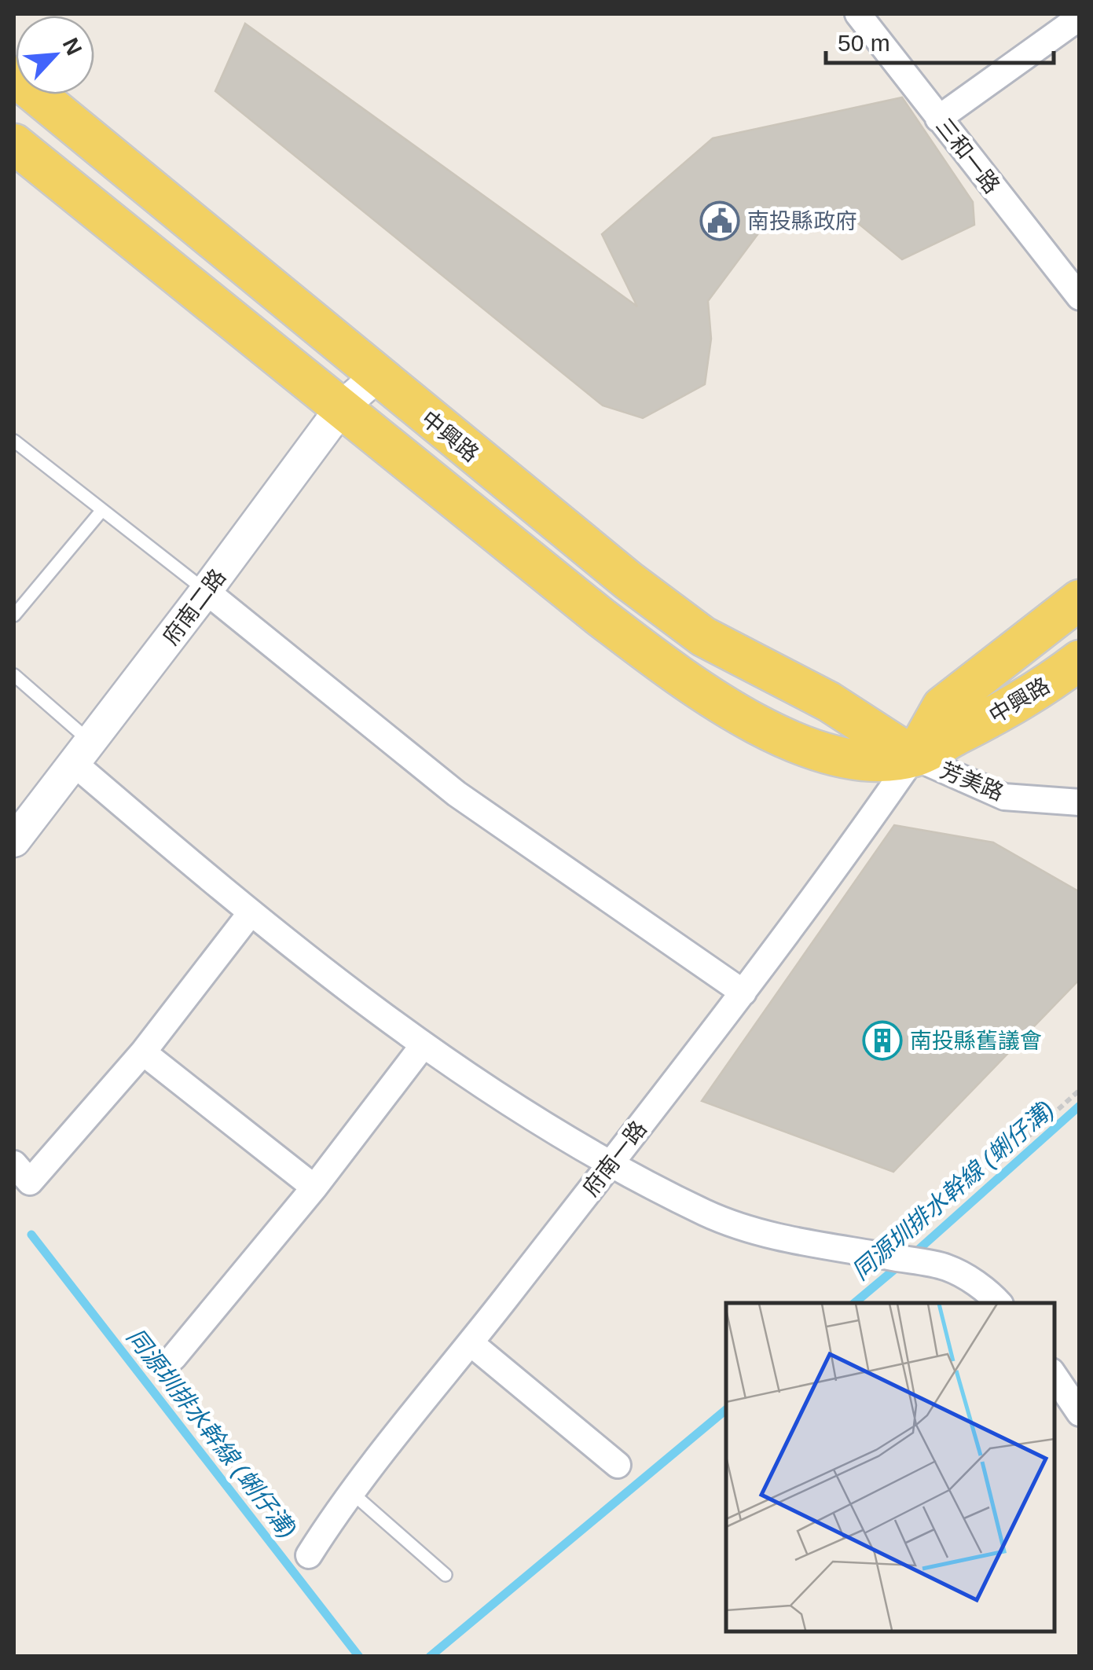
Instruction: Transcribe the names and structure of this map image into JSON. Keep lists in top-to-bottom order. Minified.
{"streets":{"main road":["中興路"],"street":["三和一路","府南二路","芳美路","府南一路"]},"crossings":[["中興路","府南二路"],["中興路","芳美路"],["中興路","府南一路"],["芳美路","府南一路"]],"water":["同源圳排水幹線 (蜊仔溝)"],"places":{"public building":["南投縣政府"],"building":["南投縣舊議會"]},"scale_bar":"50 m","north":"top right"}
